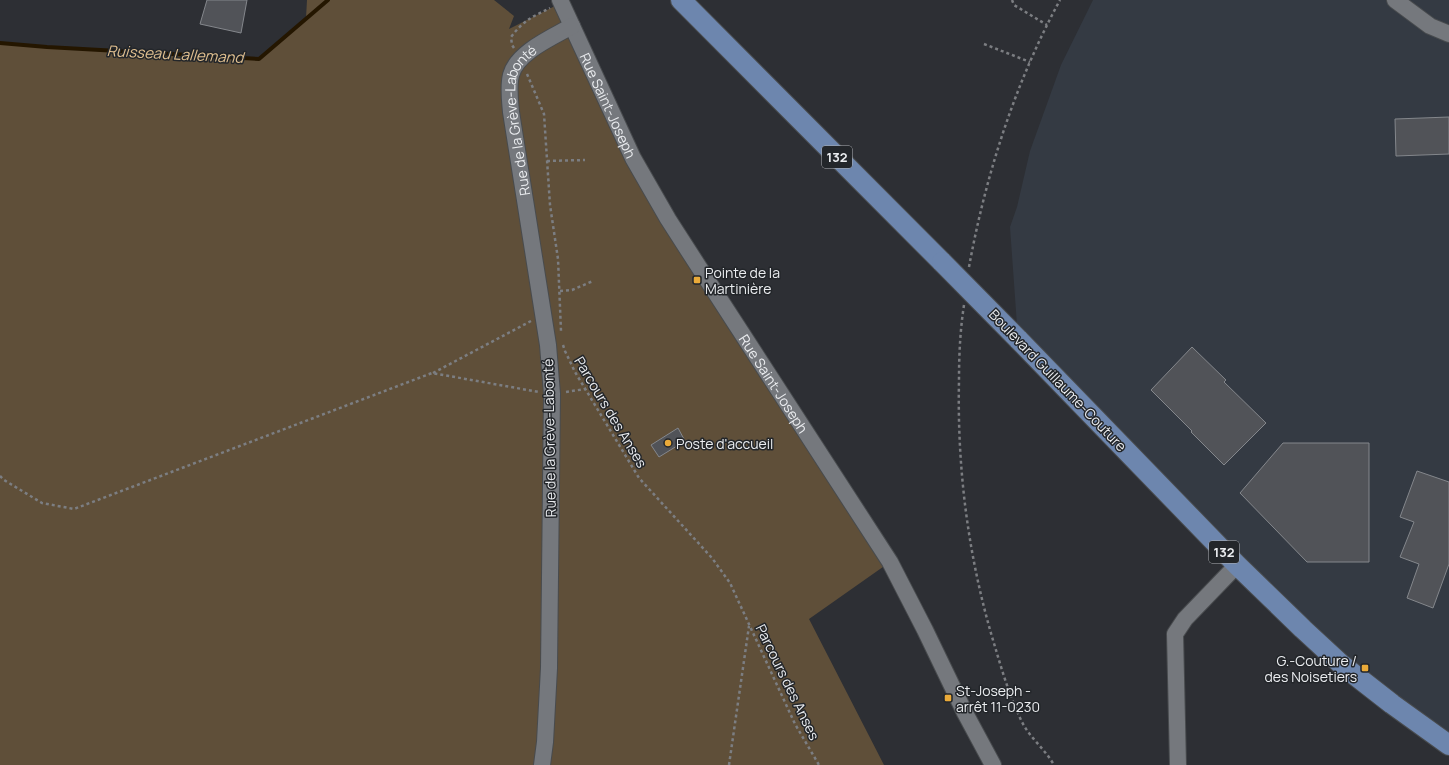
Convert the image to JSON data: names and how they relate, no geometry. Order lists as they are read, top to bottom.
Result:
{
  "streets": {
    "main road": ["132", "Boulevard Guillaume-Couture"],
    "street": ["Rue Saint-Joseph", "Rue de la Grève-Labonté"],
    "path": ["Parcours des Anses"]
  },
  "crossings": [
    ["Rue Saint-Joseph", "Rue de la Grève-Labonté"]
  ],
  "water": ["Ruisseau Lallemand"],
  "places": {
    "transit": ["Pointe de la Martinière", "G.-Couture / des Noisetiers", "St-Joseph - arrêt 11-0230"],
    "other": ["Poste d'accueil"]
  }
}
